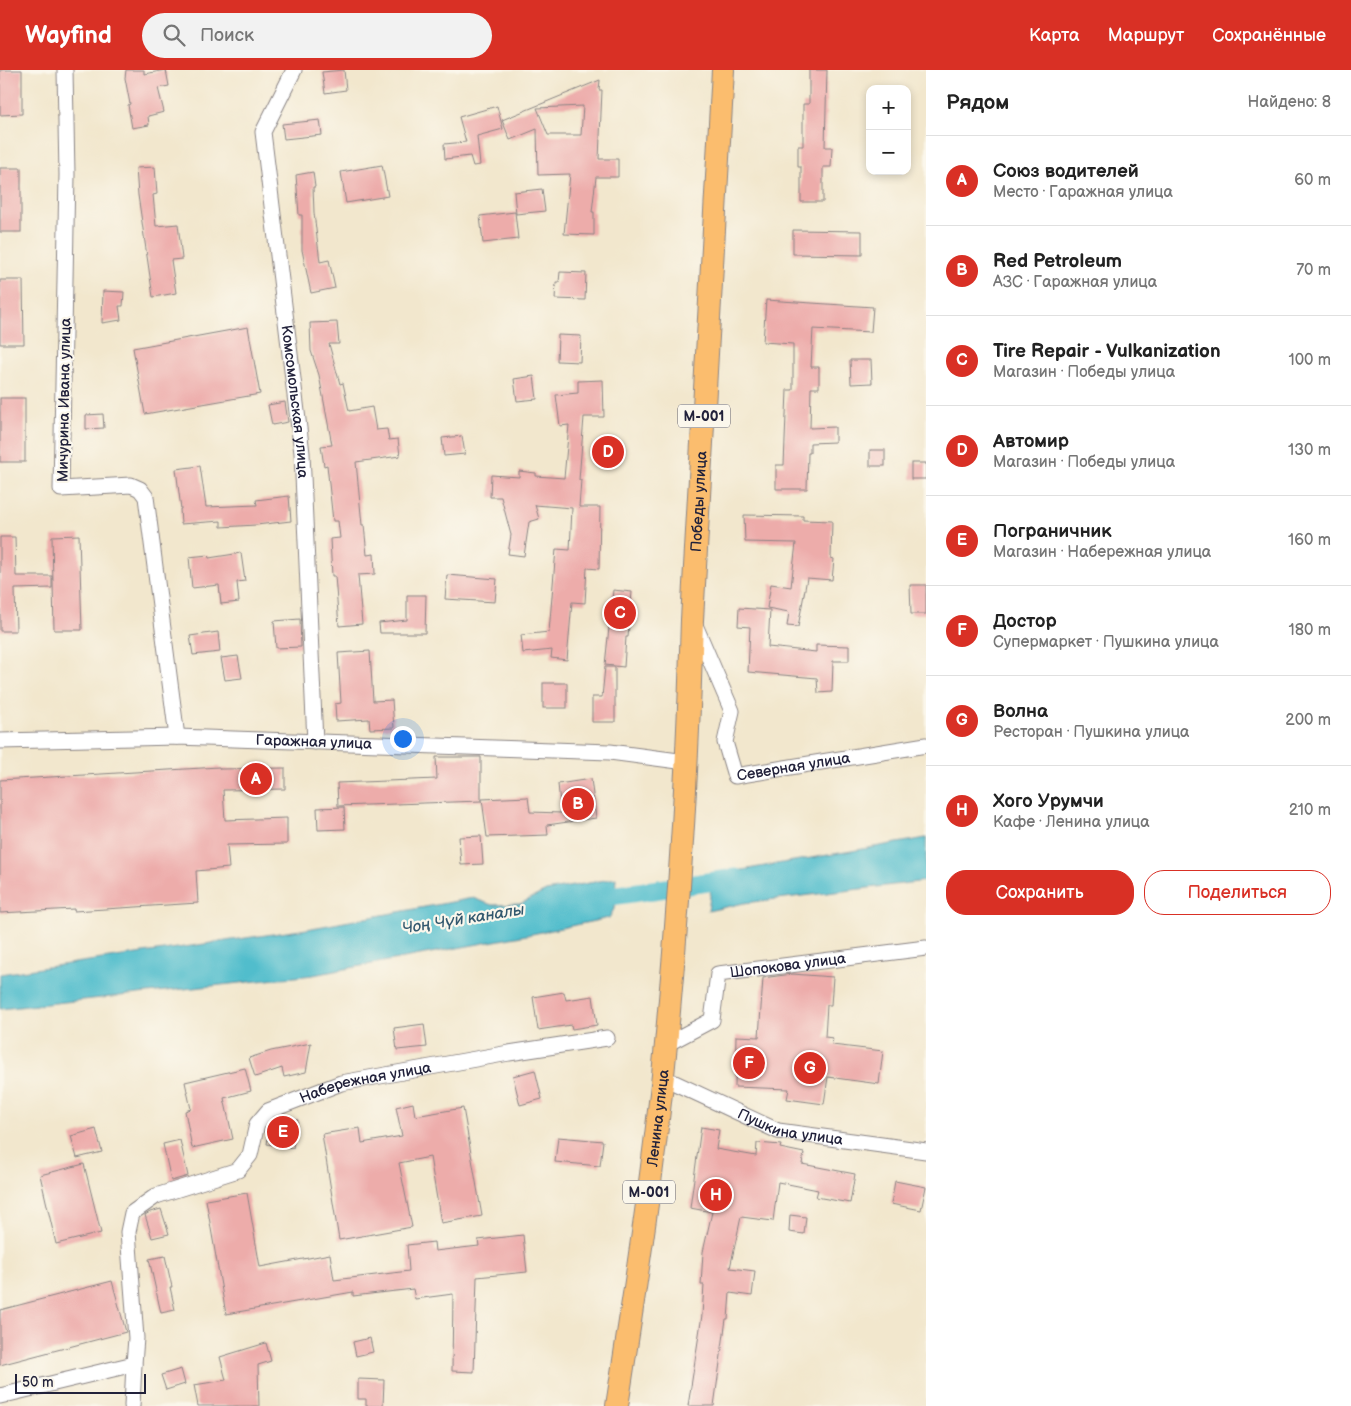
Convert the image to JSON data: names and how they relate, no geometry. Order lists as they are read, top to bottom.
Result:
{
  "streets": {
    "main road": ["М-001", "Победы улица", "Ленина улица"],
    "street": [
      "Мичурина Ивана улица",
      "Комсомольская улица",
      "Гаражная улица",
      "Северная улица",
      "Шопокова улица",
      "Набережная улица",
      "Пушкина улица"
    ]
  },
  "crossings": [
    ["Мичурина Ивана улица", "Гаражная улица"],
    ["Комсомольская улица", "Гаражная улица"],
    ["Победы улица", "Гаражная улица"],
    ["Победы улица", "Северная улица"],
    ["Победы улица", "Ленина улица"],
    ["Шопокова улица", "Ленина улица"],
    ["Ленина улица", "Пушкина улица"]
  ],
  "water": ["Чоң Чүй каналы"],
  "scale_bar": "50 m",
  "page": {
    "header": "Wayfind",
    "search": "Поиск",
    "nav": ["Карта", "Маршрут", "Сохранённые"],
    "heading": ["Рядом", "Найдено: 8"],
    "map_buttons": ["+", "−"],
    "list": [
      {
        "mark": "A",
        "name": "Союз водителей",
        "note": "Место · Гаражная улица",
        "value": "60 m"
      },
      {
        "mark": "B",
        "name": "Red Petroleum",
        "note": "АЗС · Гаражная улица",
        "value": "70 m"
      },
      {
        "mark": "C",
        "name": "Tire Repair - Vulkanization",
        "note": "Магазин · Победы улица",
        "value": "100 m"
      },
      {
        "mark": "D",
        "name": "Автомир",
        "note": "Магазин · Победы улица",
        "value": "130 m"
      },
      {
        "mark": "E",
        "name": "Пограничник",
        "note": "Магазин · Набережная улица",
        "value": "160 m"
      },
      {
        "mark": "F",
        "name": "Достор",
        "note": "Супермаркет · Пушкина улица",
        "value": "180 m"
      },
      {
        "mark": "G",
        "name": "Волна",
        "note": "Ресторан · Пушкина улица",
        "value": "200 m"
      },
      {
        "mark": "H",
        "name": "Хого Урумчи",
        "note": "Кафе · Ленина улица",
        "value": "210 m"
      }
    ],
    "pins": [
      "D",
      "C",
      "A",
      "B",
      "F",
      "G",
      "E",
      "H"
    ],
    "buttons": ["Сохранить", "Поделиться"],
    "scale": "50 m"
  }
}
